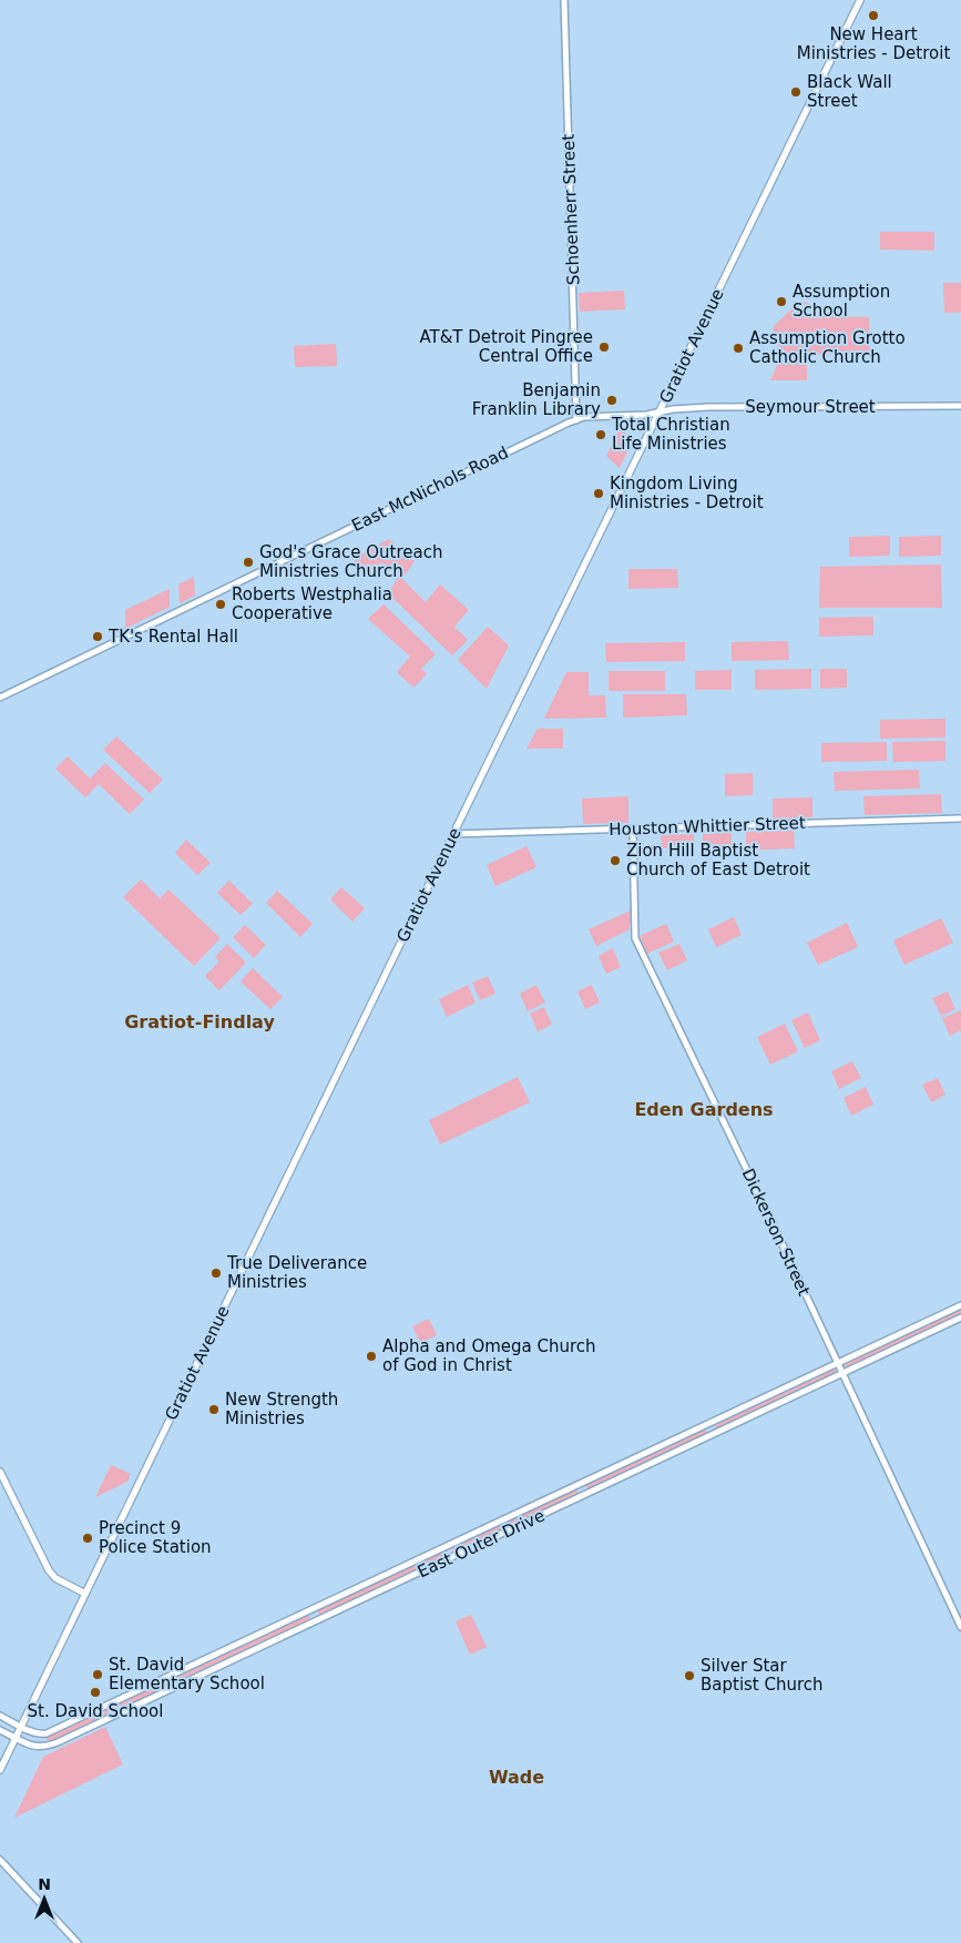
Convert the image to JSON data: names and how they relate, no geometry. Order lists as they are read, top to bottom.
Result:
{
  "streets": {
    "main road": ["Gratiot Avenue"],
    "street": [
      "Schoenherr Street",
      "Seymour Street",
      "East McNichols Road",
      "Houston Whittier Street",
      "Dickerson Street",
      "East Outer Drive"
    ]
  },
  "crossings": [
    ["Schoenherr Street", "East McNichols Road"],
    ["Gratiot Avenue", "Seymour Street"],
    ["Gratiot Avenue", "East McNichols Road"],
    ["Gratiot Avenue", "Houston Whittier Street"],
    ["Seymour Street", "East McNichols Road"],
    ["Houston Whittier Street", "Dickerson Street"],
    ["Dickerson Street", "East Outer Drive"]
  ],
  "districts": ["Gratiot-Findlay", "Eden Gardens", "Wade"],
  "places": [
    "New Heart Ministries - Detroit",
    "Black Wall Street",
    "Assumption School",
    "AT&T Detroit Pingree Central Office",
    "Assumption Grotto Catholic Church",
    "Benjamin Franklin Library",
    "Total Christian Life Ministries",
    "Kingdom Living Ministries - Detroit",
    "God's Grace Outreach Ministries Church",
    "Roberts Westphalia Cooperative",
    "TK's Rental Hall",
    "Zion Hill Baptist Church of East Detroit",
    "True Deliverance Ministries",
    "Alpha and Omega Church of God in Christ",
    "New Strength Ministries",
    "Precinct 9 Police Station",
    "St. David Elementary School",
    "Silver Star Baptist Church",
    "St. David School"
  ],
  "north": "top"
}
